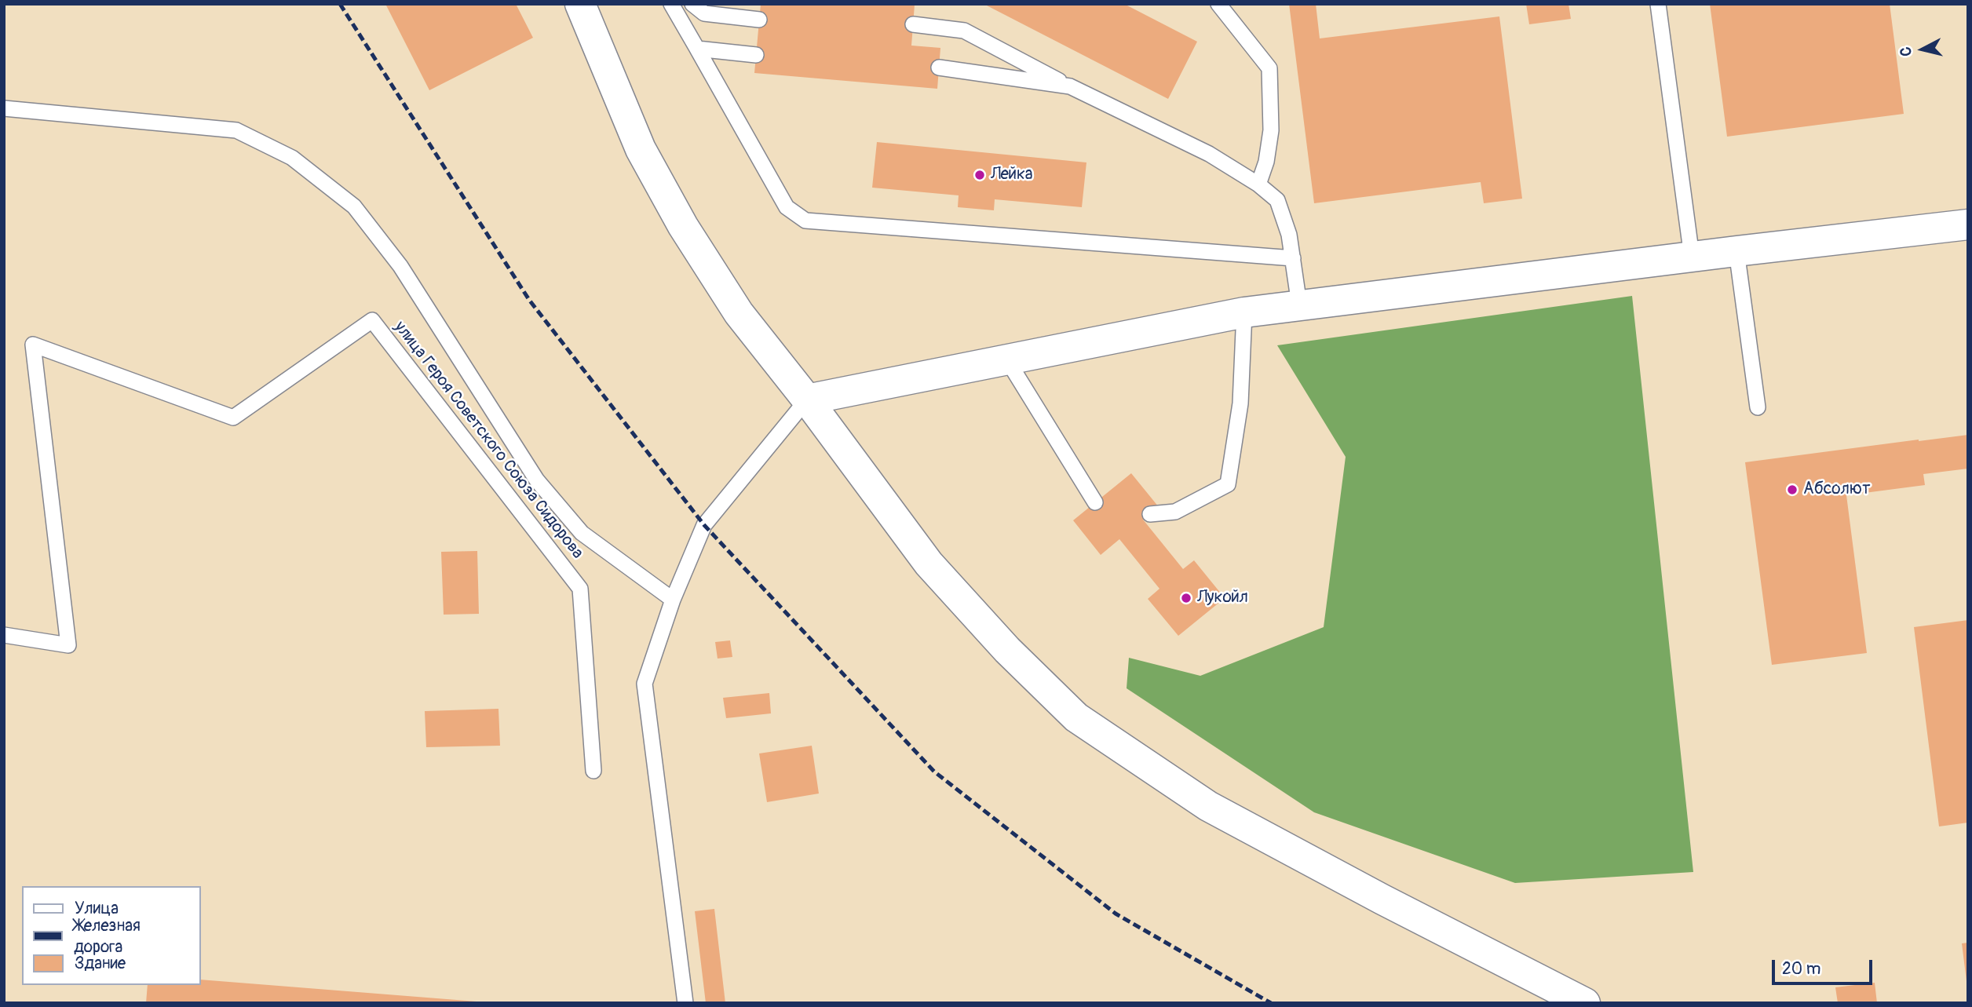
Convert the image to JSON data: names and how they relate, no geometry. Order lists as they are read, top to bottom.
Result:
{
  "streets": {
    "lane": ["улица Героя Советского Союза Сидорова"]
  },
  "places": ["Лейка", "Абсолют", "Лукойл"],
  "legend": ["Улица", "Железная дорога", "Здание"],
  "scale_bar": "20 m",
  "north": "left"
}
